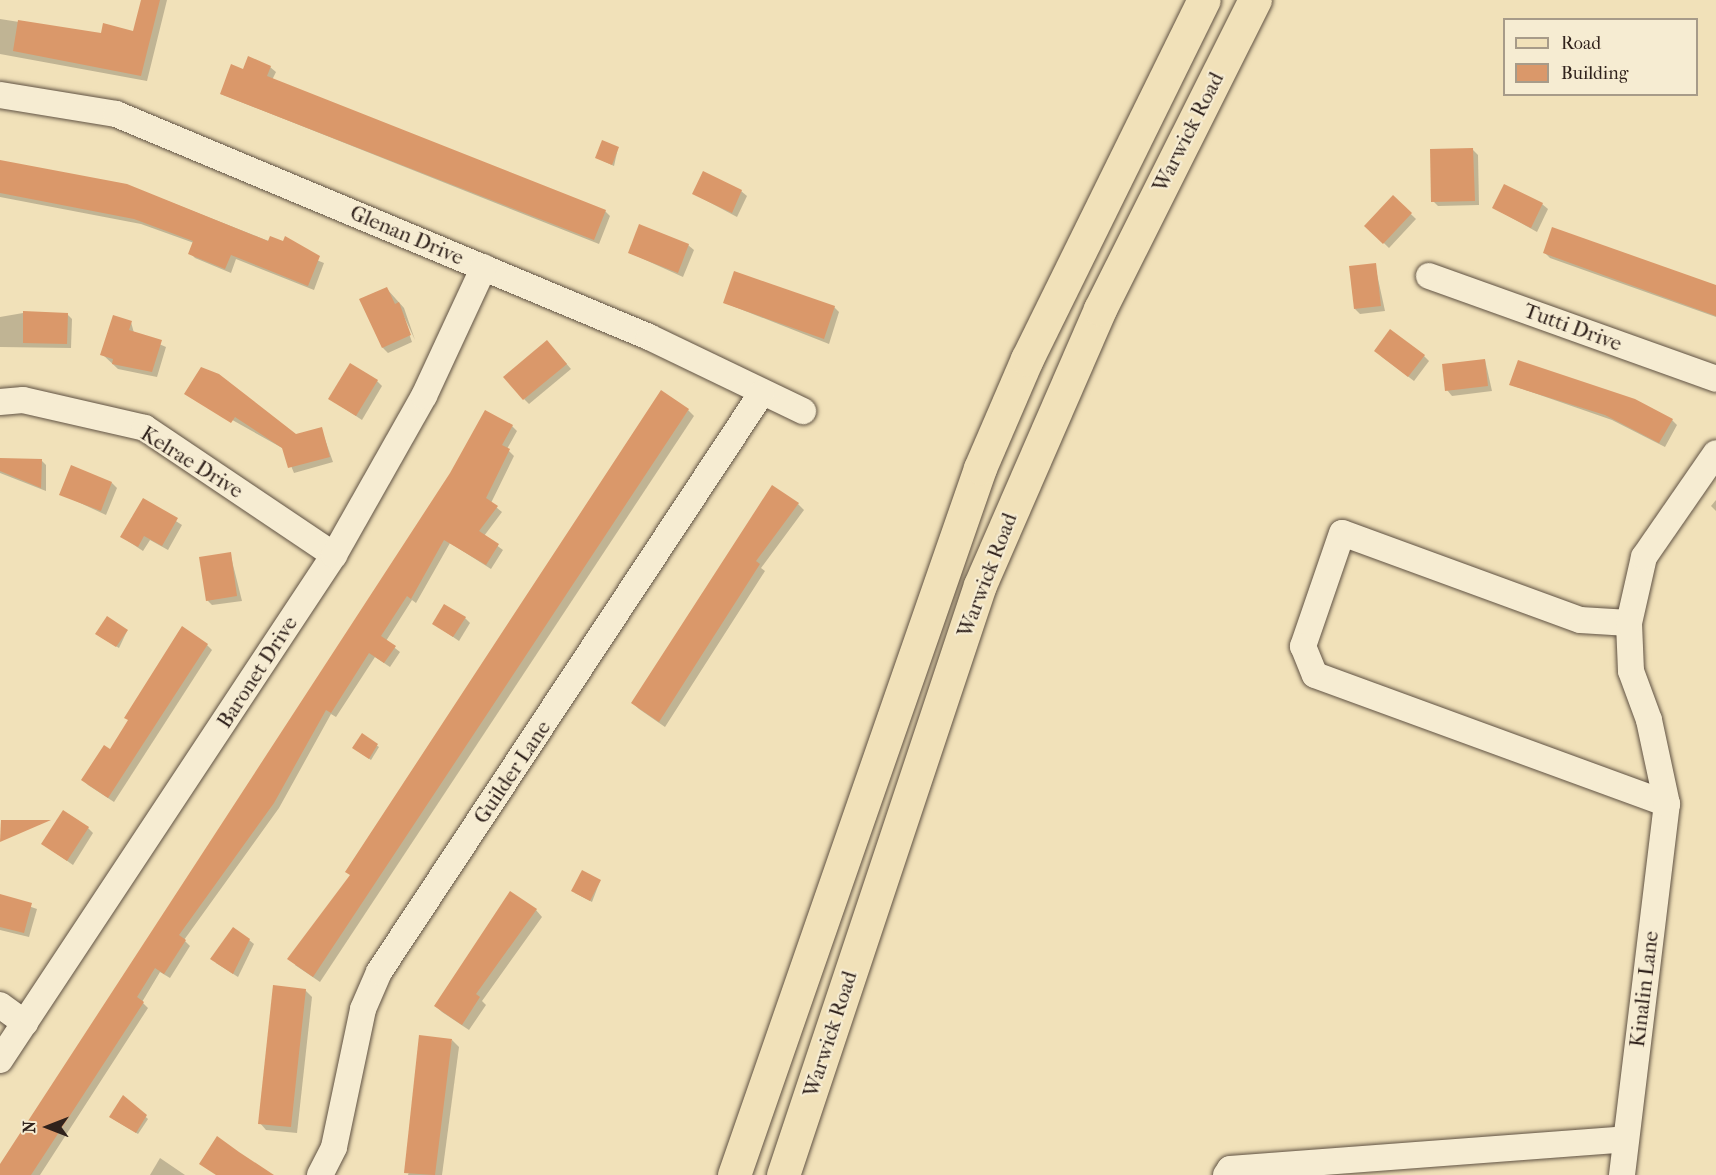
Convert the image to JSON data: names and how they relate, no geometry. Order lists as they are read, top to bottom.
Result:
{
  "streets": {
    "main road": ["Warwick Road"],
    "street": [
      "Glenan Drive",
      "Tutti Drive",
      "Kelrae Drive",
      "Baronet Drive",
      "Guilder Lane",
      "Kinalin Lane"
    ]
  },
  "crossings": [
    ["Glenan Drive", "Baronet Drive"],
    ["Glenan Drive", "Guilder Lane"],
    ["Kelrae Drive", "Baronet Drive"]
  ],
  "legend": ["Road", "Building"],
  "north": "left"
}
